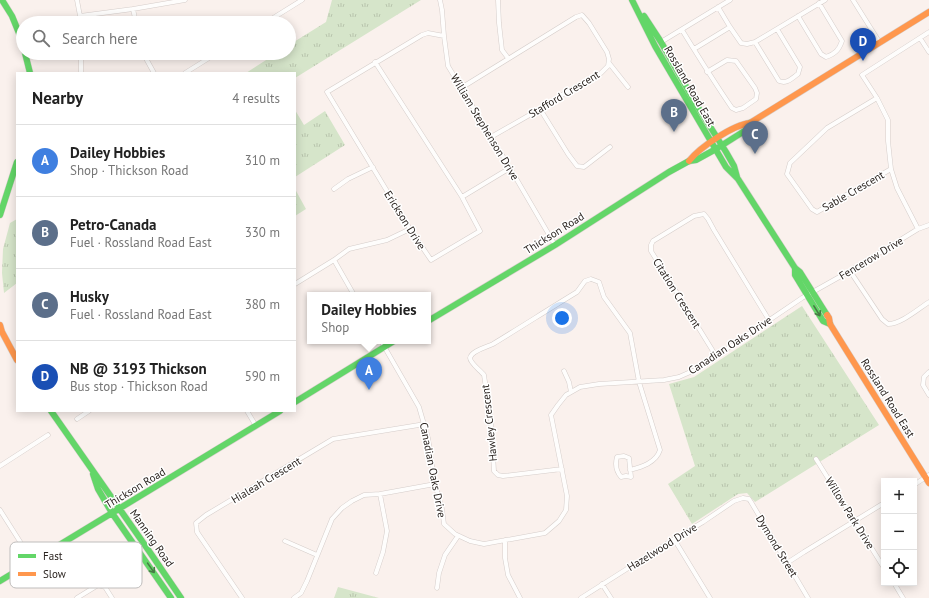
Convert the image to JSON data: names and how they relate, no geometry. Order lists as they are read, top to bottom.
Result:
{
  "streets": {
    "main road": ["Rossland Road East", "Thickson Road", "Manning Road"],
    "street": [
      "Stafford Crescent",
      "William Stephenson Drive",
      "Sable Crescent",
      "Erickson Drive",
      "Fencerow Drive",
      "Citation Crescent",
      "Canadian Oaks Drive",
      "Hawley Crescent",
      "Hialeah Crescent",
      "Willow Park Drive",
      "Dymond Street",
      "Hazelwood Drive"
    ]
  },
  "crossings": [
    ["Rossland Road East", "Thickson Road"],
    ["Rossland Road East", "Fencerow Drive"],
    ["Rossland Road East", "Canadian Oaks Drive"],
    ["Stafford Crescent", "William Stephenson Drive"],
    ["William Stephenson Drive", "Erickson Drive"],
    ["William Stephenson Drive", "Thickson Road"],
    ["Thickson Road", "Manning Road"],
    ["Fencerow Drive", "Canadian Oaks Drive"],
    ["Citation Crescent", "Canadian Oaks Drive"],
    ["Canadian Oaks Drive", "Hawley Crescent"],
    ["Canadian Oaks Drive", "Hialeah Crescent"],
    ["Dymond Street", "Hazelwood Drive"]
  ],
  "legend": ["Fast", "Slow"],
  "page": {
    "search": "Search here",
    "pins": [
      "D",
      "B",
      "C",
      "A"
    ],
    "heading": ["Nearby", "4 results"],
    "list": [
      {
        "mark": "A",
        "name": "Dailey Hobbies",
        "note": "Shop · Thickson Road",
        "value": "310 m"
      },
      {
        "mark": "B",
        "name": "Petro-Canada",
        "note": "Fuel · Rossland Road East",
        "value": "330 m"
      },
      {
        "mark": "C",
        "name": "Husky",
        "note": "Fuel · Rossland Road East",
        "value": "380 m"
      },
      {
        "mark": "D",
        "name": "NB @ 3193 Thickson",
        "note": "Bus stop · Thickson Road",
        "value": "590 m"
      }
    ],
    "popup": ["Dailey Hobbies", "Shop"],
    "map_buttons": ["+", "−"]
  }
}
